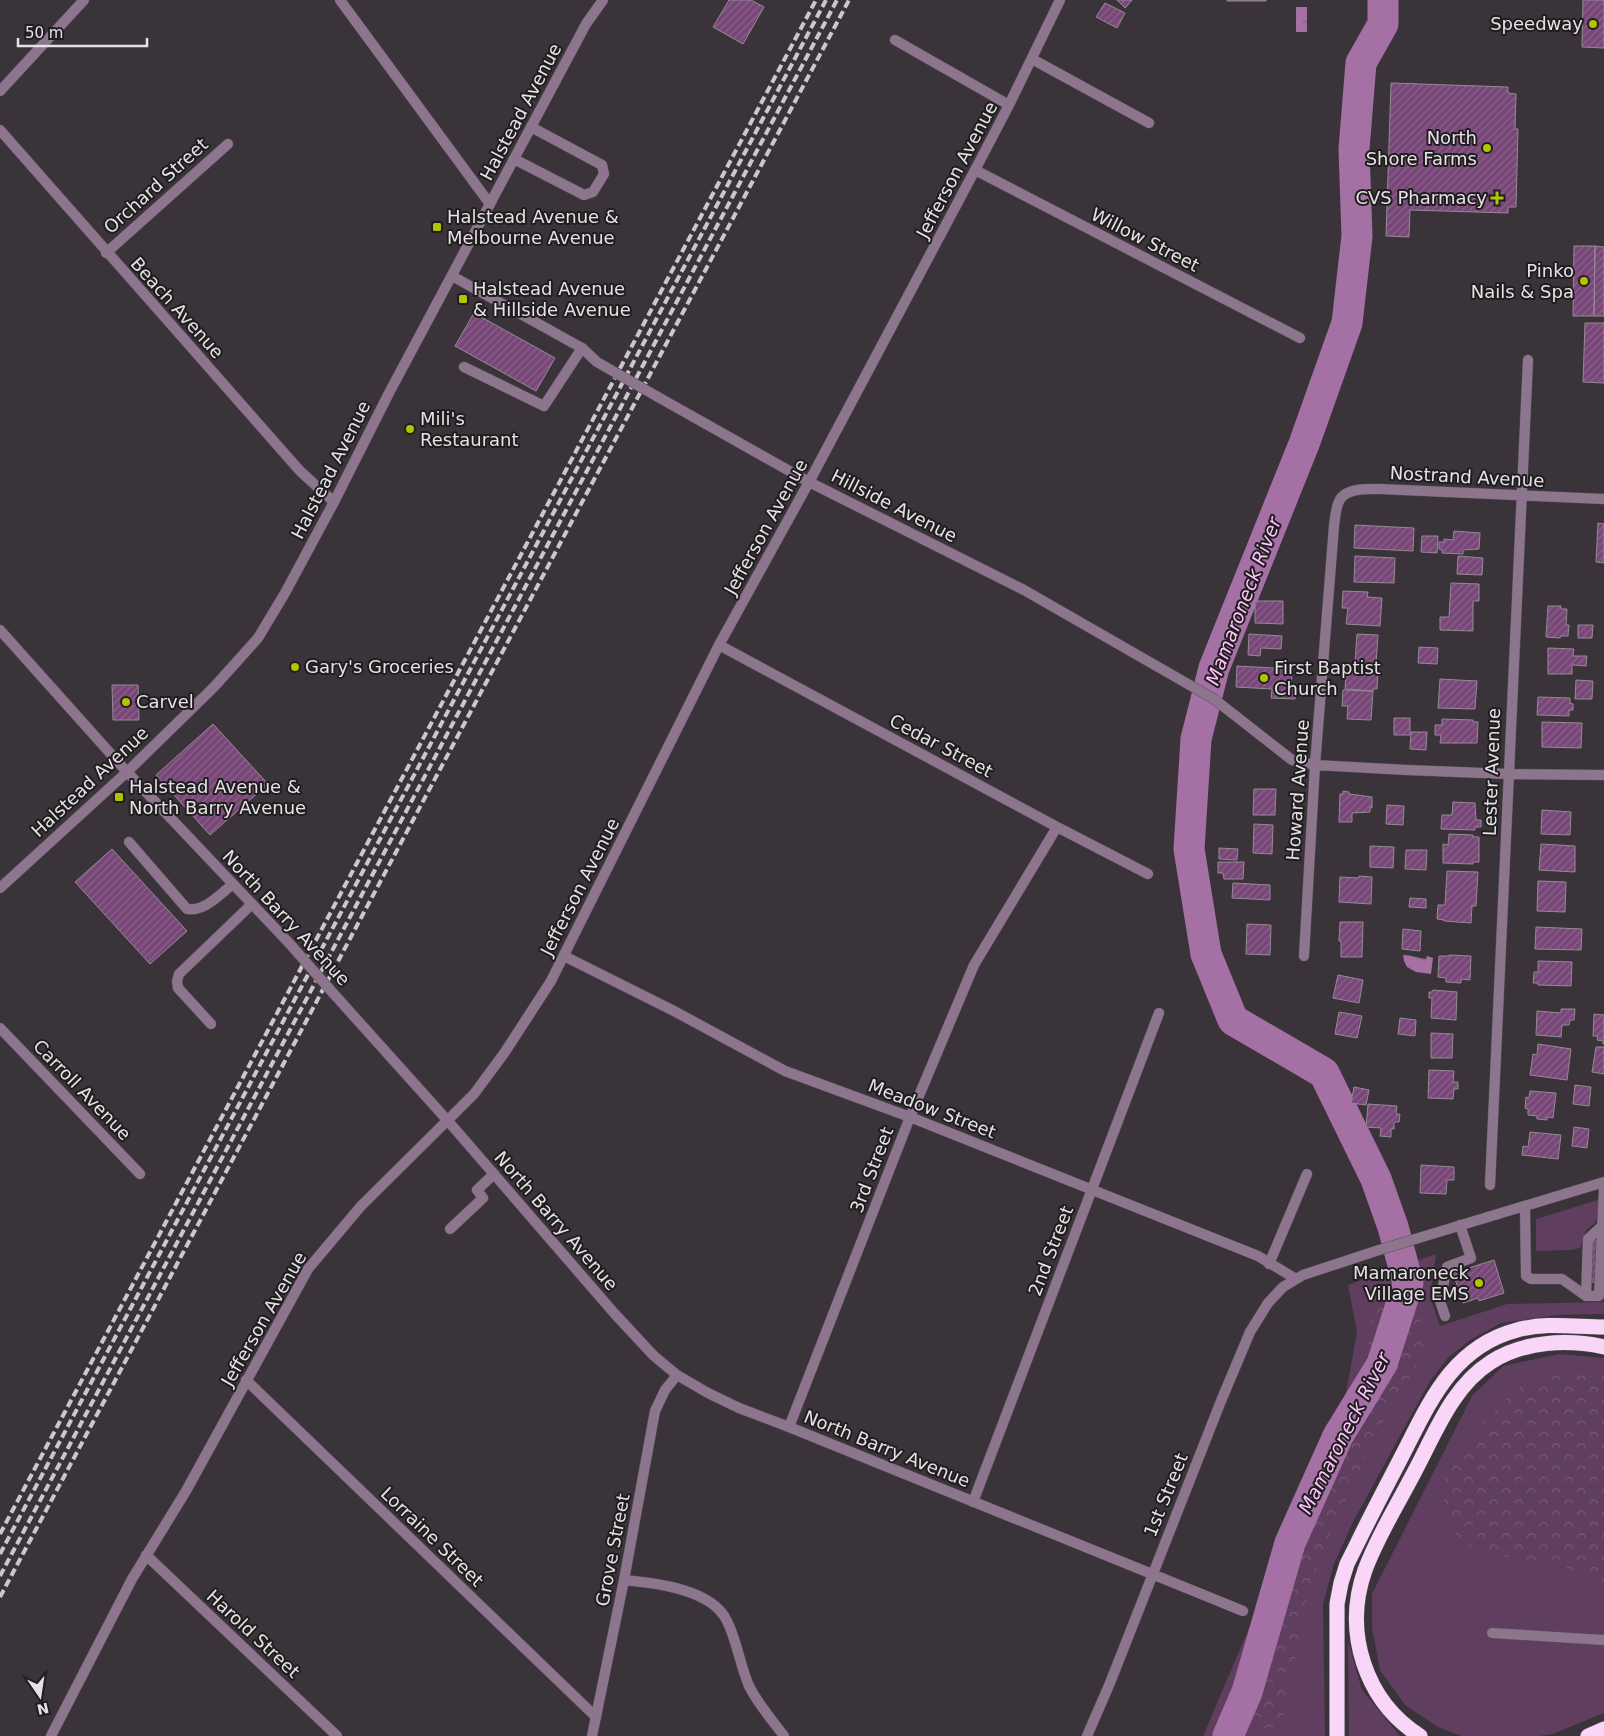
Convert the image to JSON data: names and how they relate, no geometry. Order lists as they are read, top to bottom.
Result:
{
  "streets": {
    "street": [
      "Halstead Avenue",
      "Jefferson Avenue",
      "Orchard Street",
      "Willow Street",
      "Beach Avenue",
      "Nostrand Avenue",
      "Hillside Avenue",
      "Cedar Street",
      "Lester Avenue",
      "Howard Avenue",
      "North Barry Avenue",
      "Carroll Avenue",
      "Meadow Street",
      "3rd Street",
      "2nd Street",
      "1st Street",
      "Lorraine Street",
      "Grove Street",
      "Harold Street"
    ]
  },
  "crossings": [
    ["Halstead Avenue", "Beach Avenue"],
    ["Halstead Avenue", "Hillside Avenue"],
    ["Halstead Avenue", "North Barry Avenue"],
    ["Jefferson Avenue", "Willow Street"],
    ["Jefferson Avenue", "Hillside Avenue"],
    ["Jefferson Avenue", "Cedar Street"],
    ["Jefferson Avenue", "North Barry Avenue"],
    ["Jefferson Avenue", "Meadow Street"],
    ["Jefferson Avenue", "Lorraine Street"],
    ["Jefferson Avenue", "Harold Street"],
    ["Orchard Street", "Beach Avenue"],
    ["Nostrand Avenue", "Lester Avenue"],
    ["Nostrand Avenue", "Howard Avenue"],
    ["Hillside Avenue", "Lester Avenue"],
    ["Hillside Avenue", "Howard Avenue"],
    ["Cedar Street", "3rd Street"],
    ["North Barry Avenue", "3rd Street"],
    ["North Barry Avenue", "2nd Street"],
    ["North Barry Avenue", "1st Street"],
    ["North Barry Avenue", "Grove Street"],
    ["Meadow Street", "3rd Street"],
    ["Meadow Street", "2nd Street"],
    ["Meadow Street", "1st Street"],
    ["Lorraine Street", "Grove Street"]
  ],
  "water": ["Mamaroneck River"],
  "places": {
    "other": [
      "Speedway",
      "North Shore Farms",
      "Pinko Nails & Spa",
      "Mili's Restaurant",
      "Gary's Groceries",
      "First Baptist Church",
      "Carvel",
      "Mamaroneck Village EMS"
    ],
    "health": ["CVS Pharmacy"],
    "transit": ["Halstead Avenue & Melbourne Avenue", "Halstead Avenue & Hillside Avenue", "Halstead Avenue & North Barry Avenue"]
  },
  "scale_bar": "50 m",
  "north": "bottom"
}
